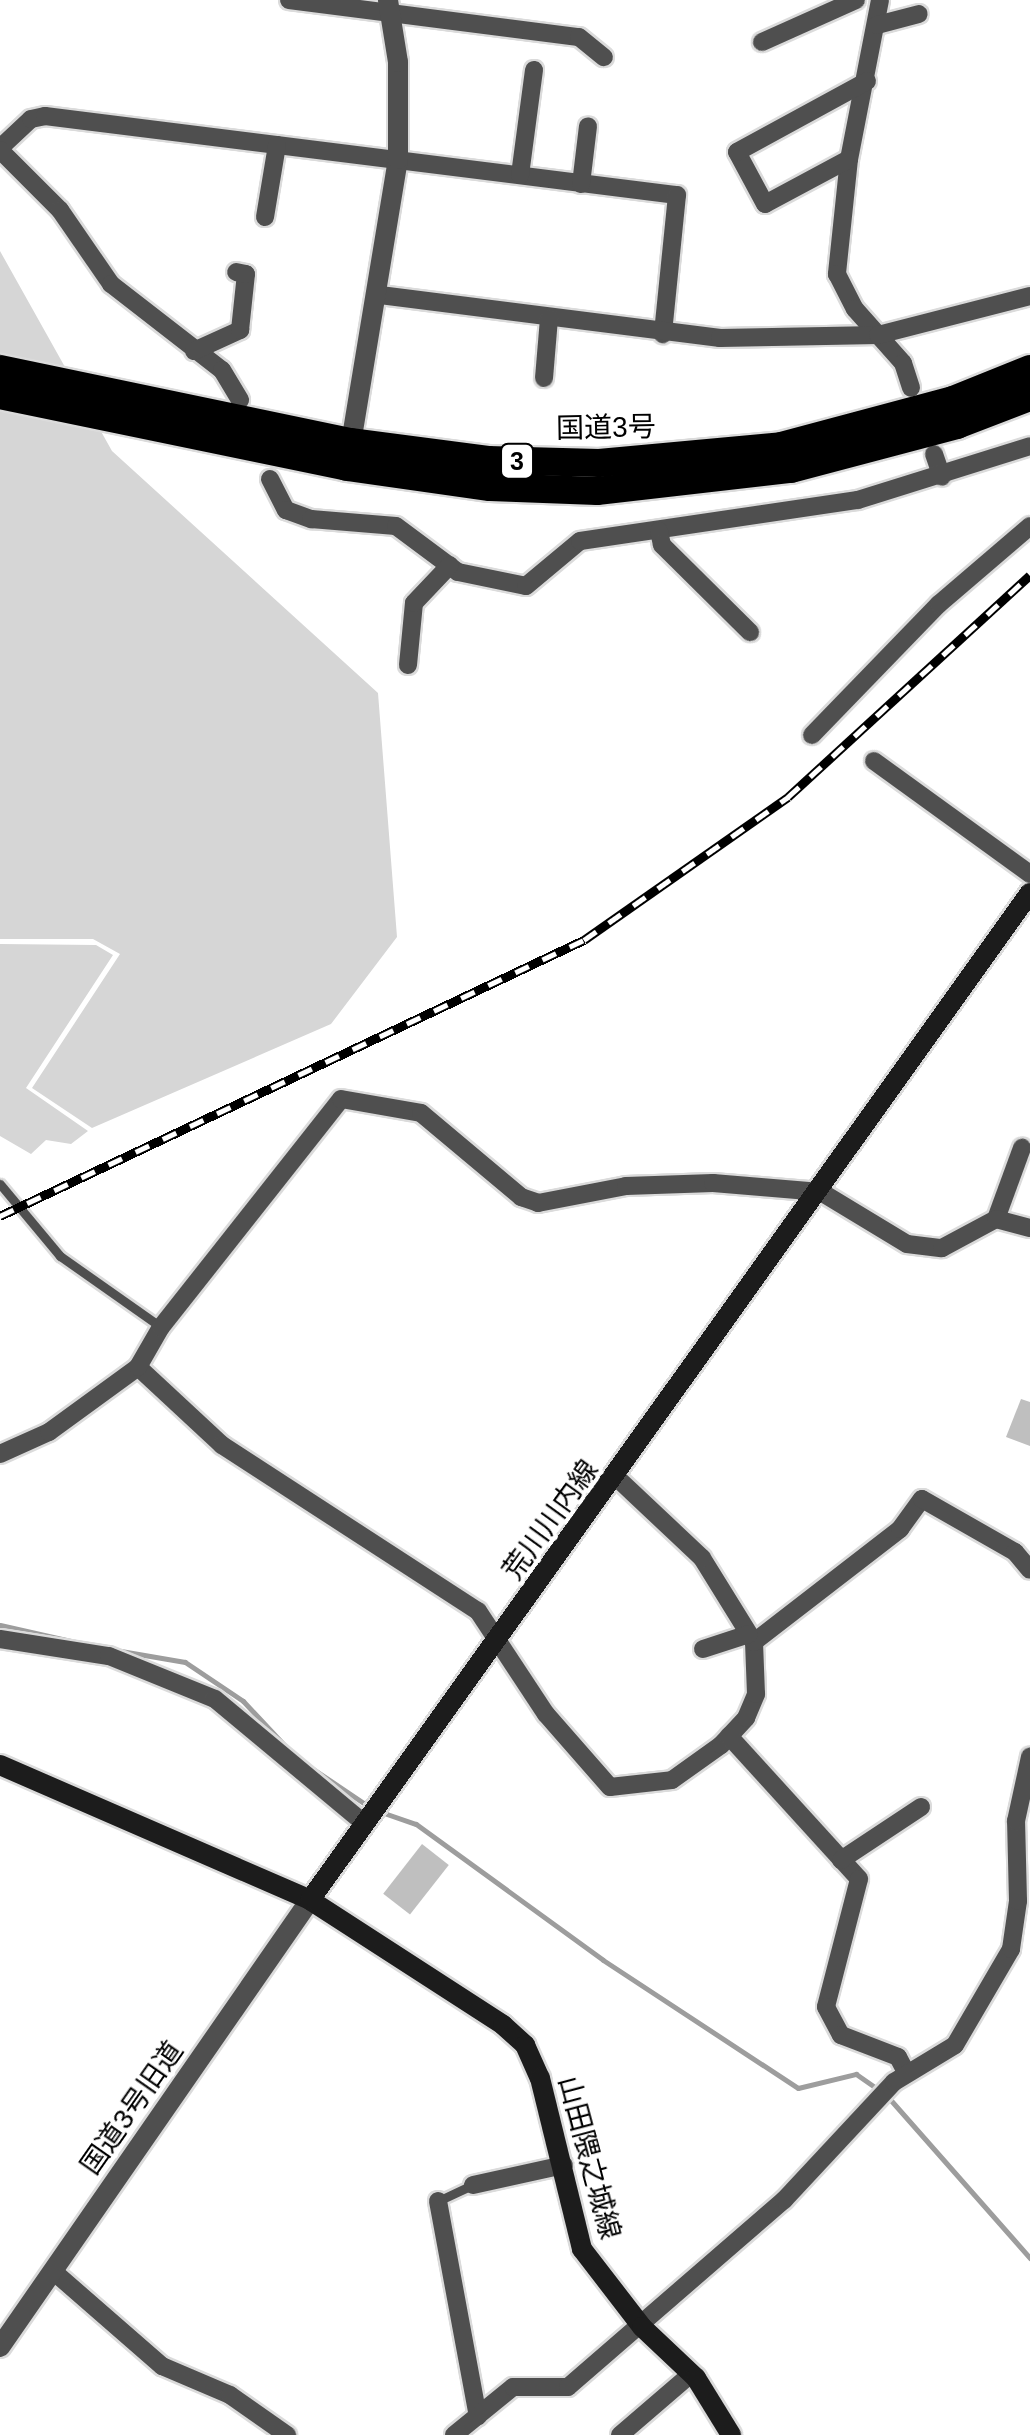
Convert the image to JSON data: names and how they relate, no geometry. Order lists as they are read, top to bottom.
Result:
{
  "streets": {
    "highway": ["国道3号", "3"],
    "main road": ["荒川川内線", "山田隈之城線"],
    "street": ["国道3号旧道"]
  },
  "crossings": [
    ["荒川川内線", "国道3号旧道"],
    ["荒川川内線", "山田隈之城線"],
    ["国道3号旧道", "山田隈之城線"]
  ]
}
